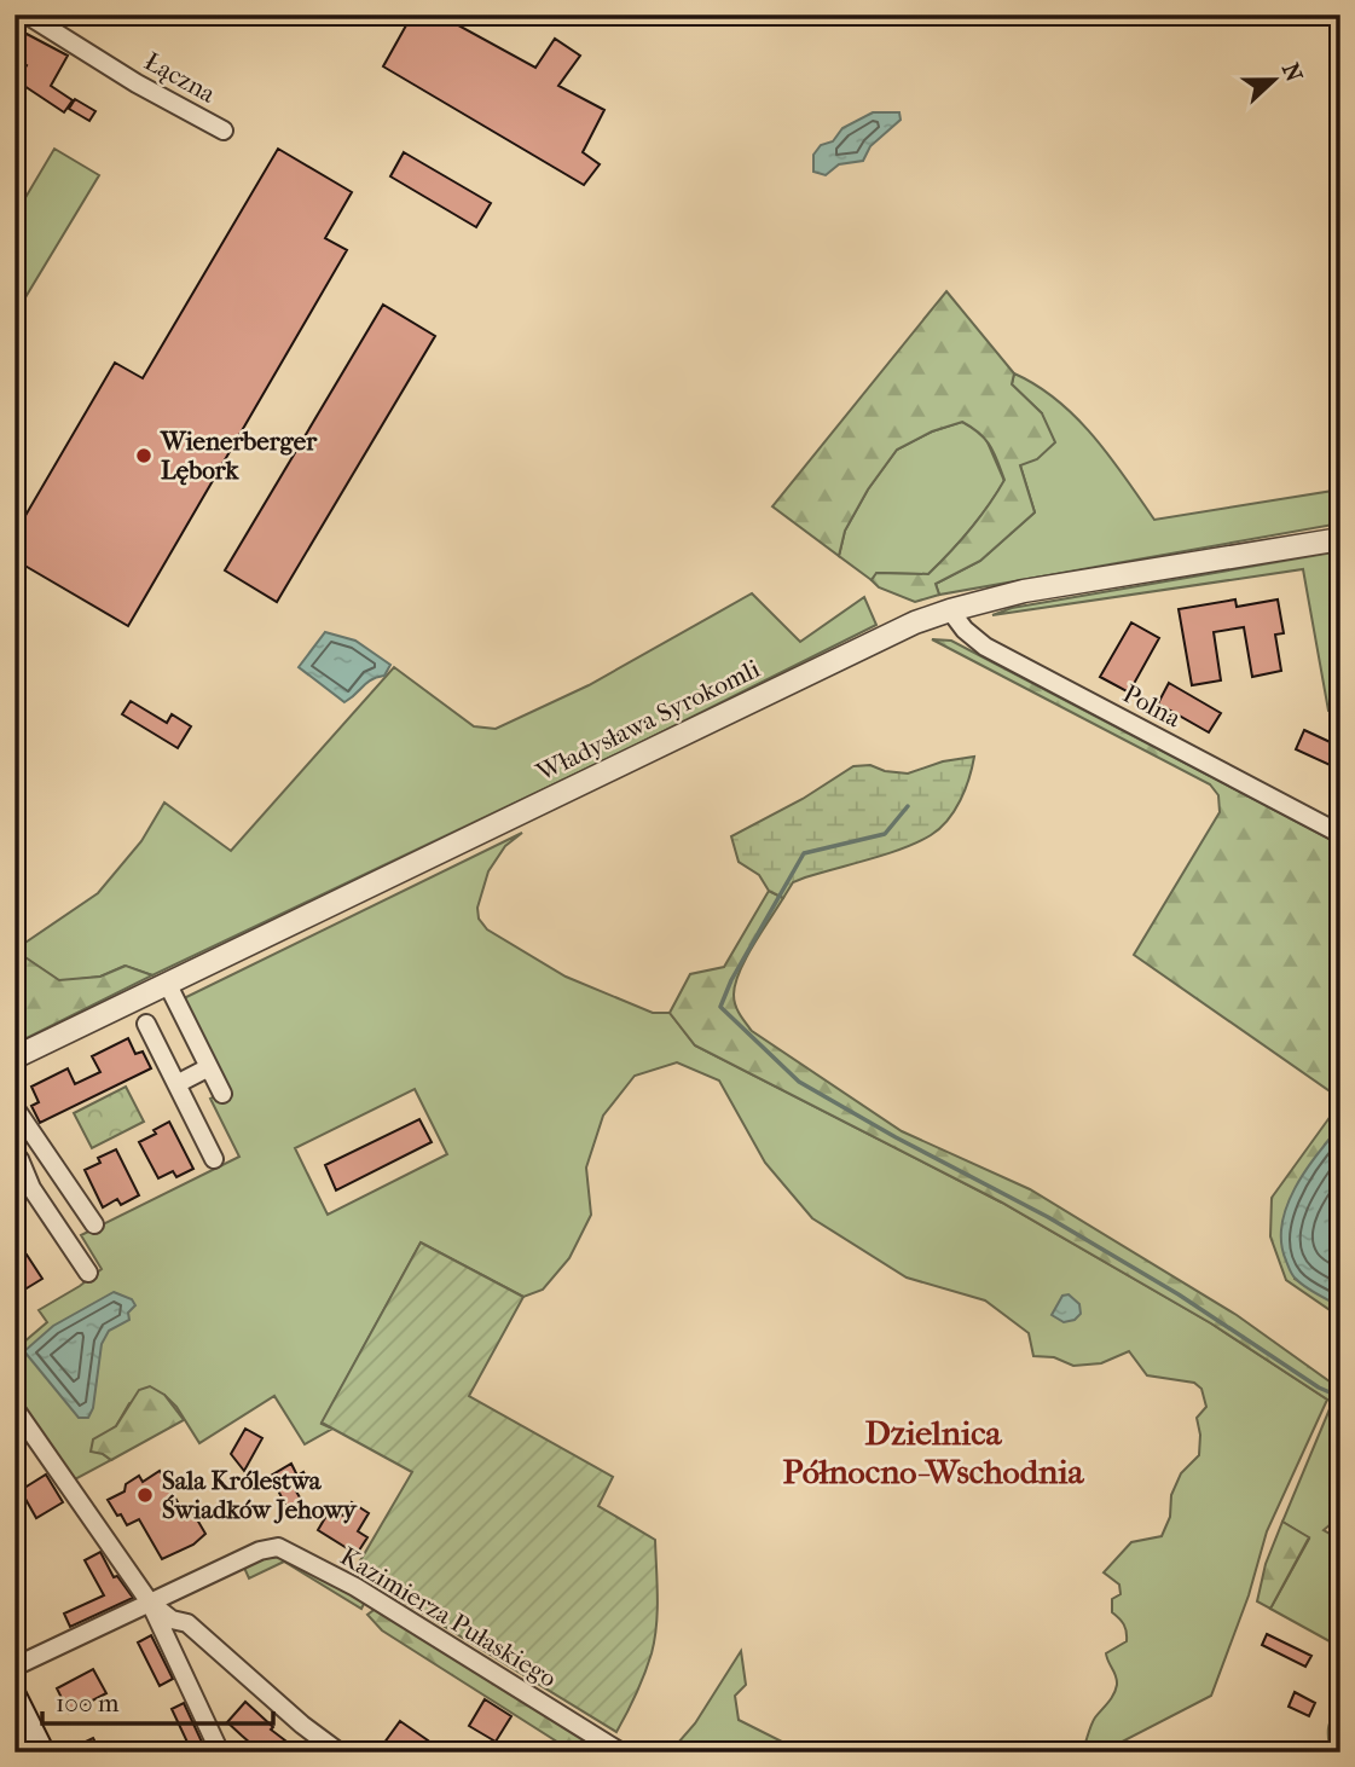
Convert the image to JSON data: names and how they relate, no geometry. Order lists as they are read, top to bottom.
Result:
{
  "streets": {
    "street": [
      "Łączna",
      "Polna",
      "Władysława Syrokomli",
      "Kazimierza Pułaskiego"
    ]
  },
  "crossings": [
    ["Polna", "Władysława Syrokomli"]
  ],
  "districts": ["Dzielnica Północno-Wschodnia"],
  "places": ["Wienerberger Lębork", "Sala Królestwa Świadków Jehowy"],
  "scale_bar": "100 m",
  "north": "right"
}
